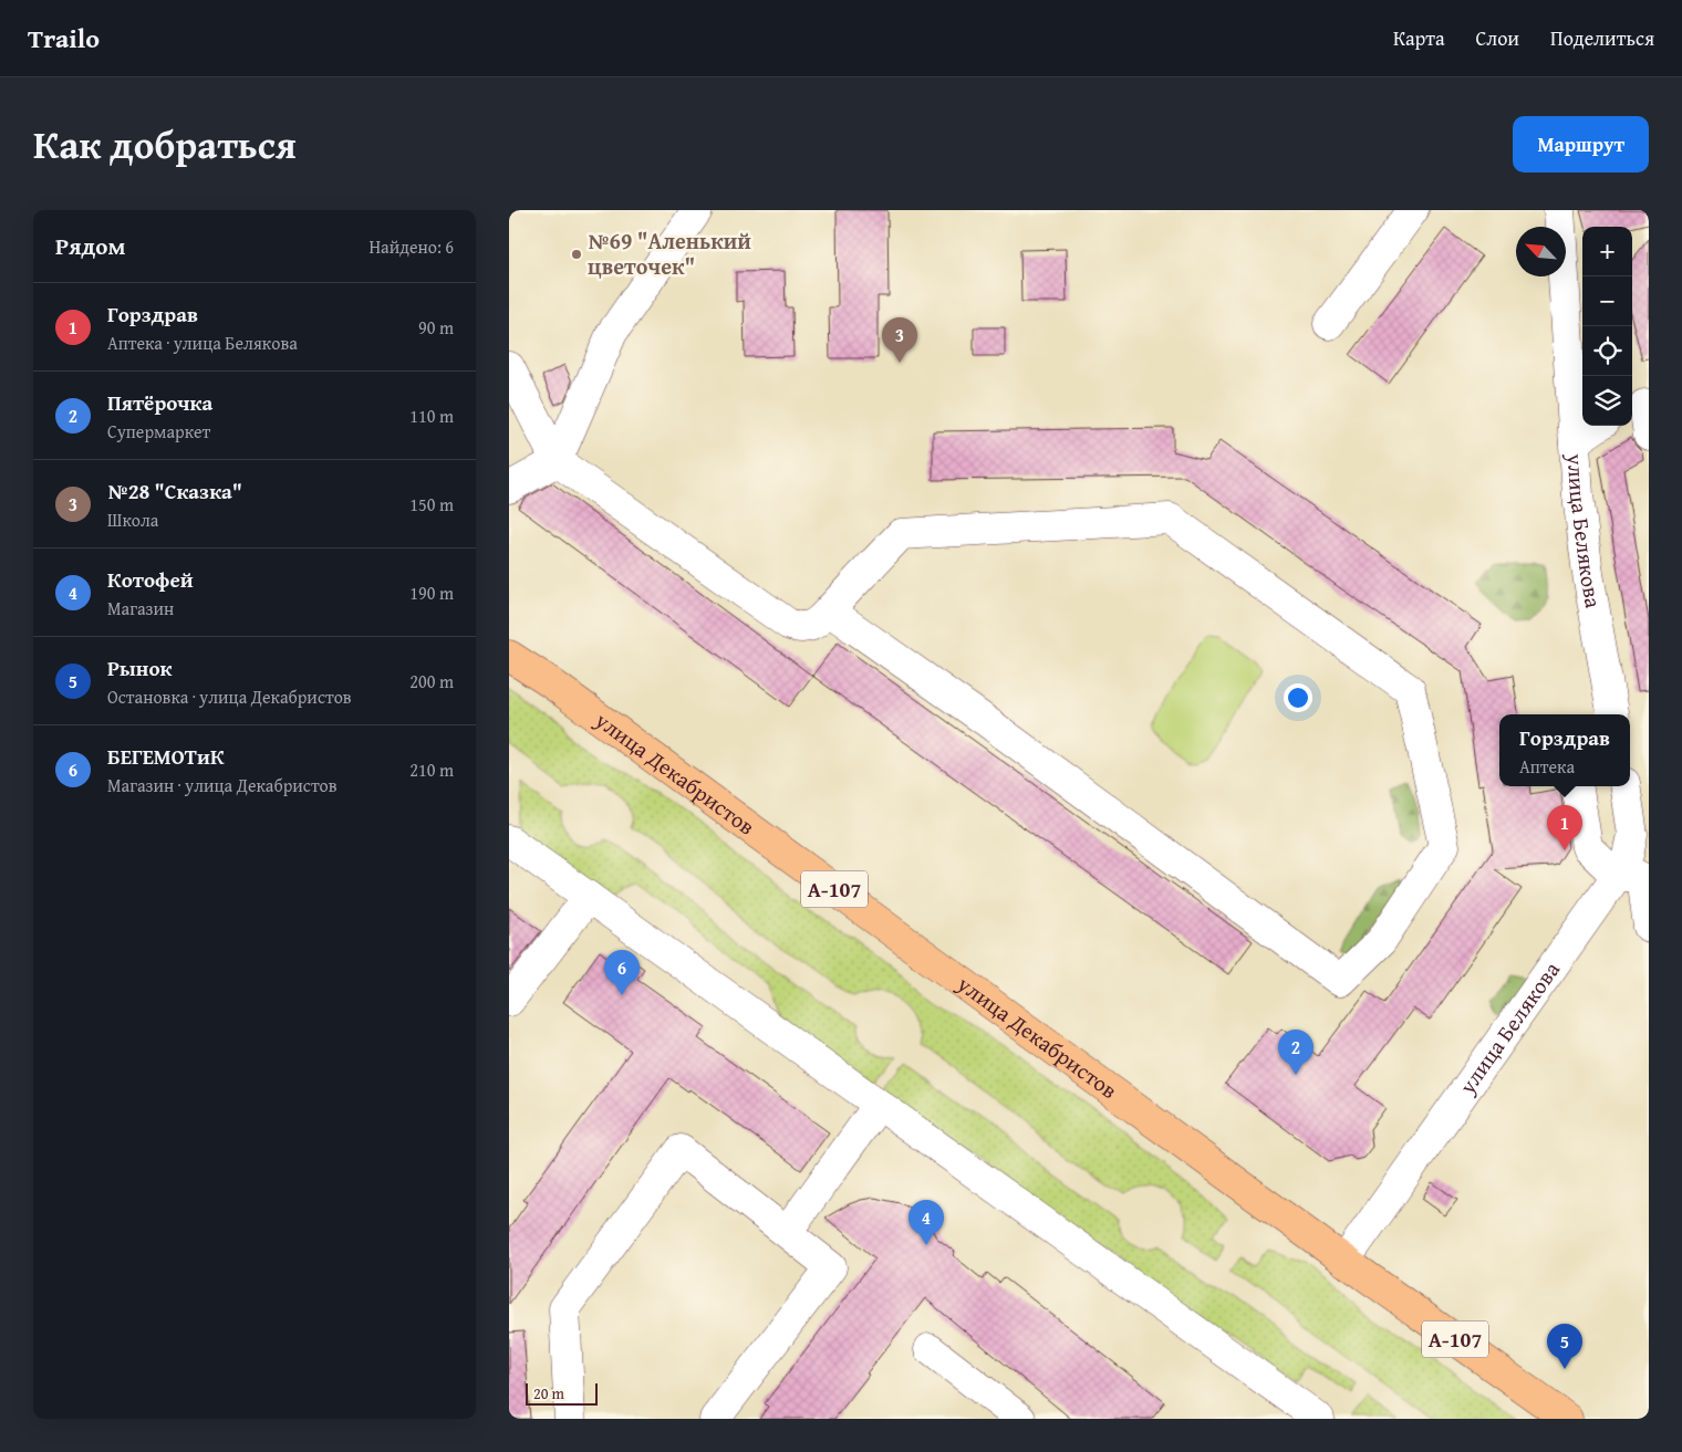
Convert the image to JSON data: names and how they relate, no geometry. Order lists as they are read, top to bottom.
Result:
{
  "streets": {
    "main road": ["улица Декабристов", "А-107"],
    "street": ["улица Белякова"]
  },
  "crossings": [
    ["улица Белякова", "улица Декабристов"]
  ],
  "places": ["№69 \"Аленький цветочек\""],
  "scale_bar": "20 m",
  "north": "top left",
  "page": {
    "header": "Trailo",
    "nav": ["Карта", "Слои", "Поделиться"],
    "title": "Как добраться",
    "buttons": "Маршрут",
    "heading": ["Рядом", "Найдено: 6"],
    "map_buttons": ["+", "−"],
    "list": [
      {
        "mark": "1",
        "name": "Горздрав",
        "note": "Аптека · улица Белякова",
        "value": "90 m"
      },
      {
        "mark": "2",
        "name": "Пятёрочка",
        "note": "Супермаркет",
        "value": "110 m"
      },
      {
        "mark": "3",
        "name": "№28 \"Сказка\"",
        "note": "Школа",
        "value": "150 m"
      },
      {
        "mark": "4",
        "name": "Котофей",
        "note": "Магазин",
        "value": "190 m"
      },
      {
        "mark": "5",
        "name": "Рынок",
        "note": "Остановка · улица Декабристов",
        "value": "200 m"
      },
      {
        "mark": "6",
        "name": "БЕГЕМОТиК",
        "note": "Магазин · улица Декабристов",
        "value": "210 m"
      }
    ],
    "pins": [
      "3",
      "1",
      "6",
      "2",
      "4",
      "5"
    ],
    "popup": ["Горздрав", "Аптека"],
    "scale": "20 m"
  }
}
